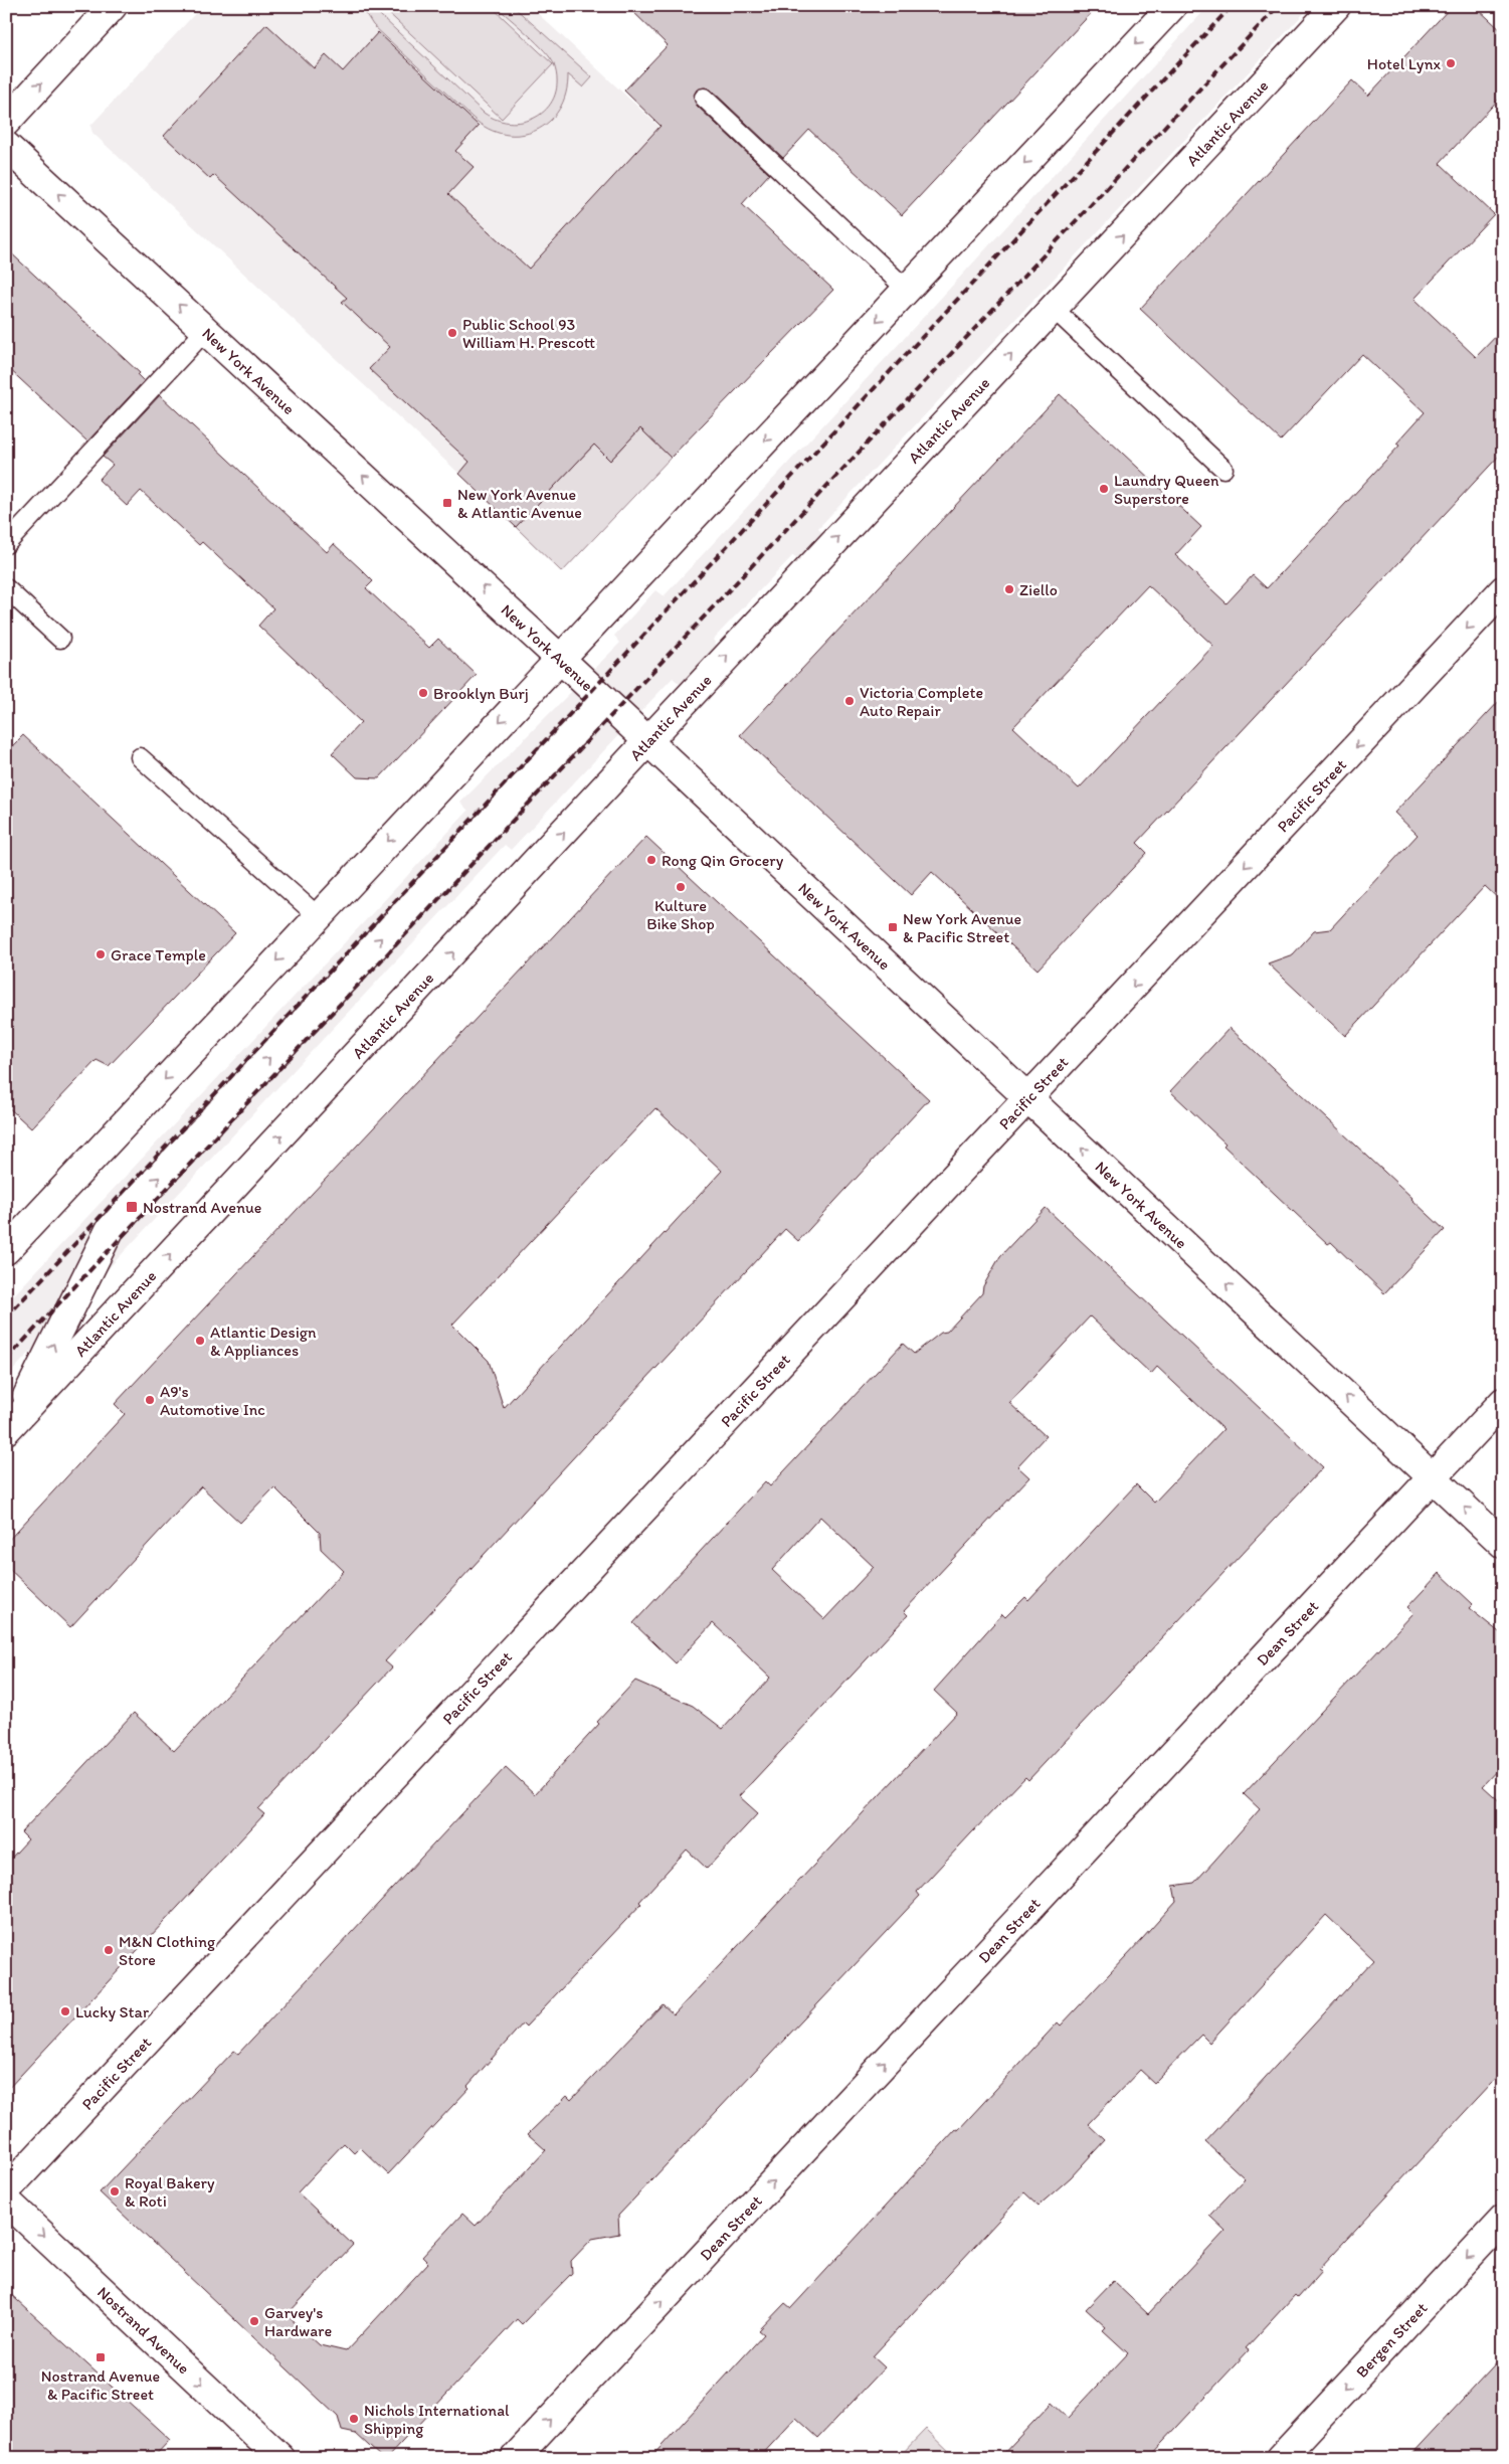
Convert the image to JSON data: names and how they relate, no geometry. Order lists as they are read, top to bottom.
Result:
{
  "streets": {
    "street": [
      "Atlantic Avenue",
      "New York Avenue",
      "Pacific Street",
      "Dean Street",
      "Nostrand Avenue",
      "Bergen Street"
    ]
  },
  "crossings": [
    ["Atlantic Avenue", "New York Avenue"],
    ["New York Avenue", "Pacific Street"],
    ["New York Avenue", "Dean Street"]
  ],
  "one_way": [
    "New York Avenue",
    "Dean Street",
    "Nostrand Avenue",
    "Bergen Street"
  ],
  "places": {
    "other": [
      "Hotel Lynx",
      "Public School 93 William H. Prescott",
      "Laundry Queen Superstore",
      "Ziello",
      "Brooklyn Burj",
      "Victoria Complete Auto Repair",
      "Rong Qin Grocery",
      "Kulture Bike Shop",
      "Grace Temple",
      "Atlantic Design & Appliances",
      "A9's Automotive Inc",
      "M&N Clothing Store",
      "Lucky Star",
      "Royal Bakery & Roti",
      "Garvey's Hardware",
      "Nichols International Shipping"
    ],
    "transit": [
      "New York Avenue & Atlantic Avenue",
      "New York Avenue & Pacific Street",
      "Nostrand Avenue",
      "Nostrand Avenue & Pacific Street"
    ]
  }
}
